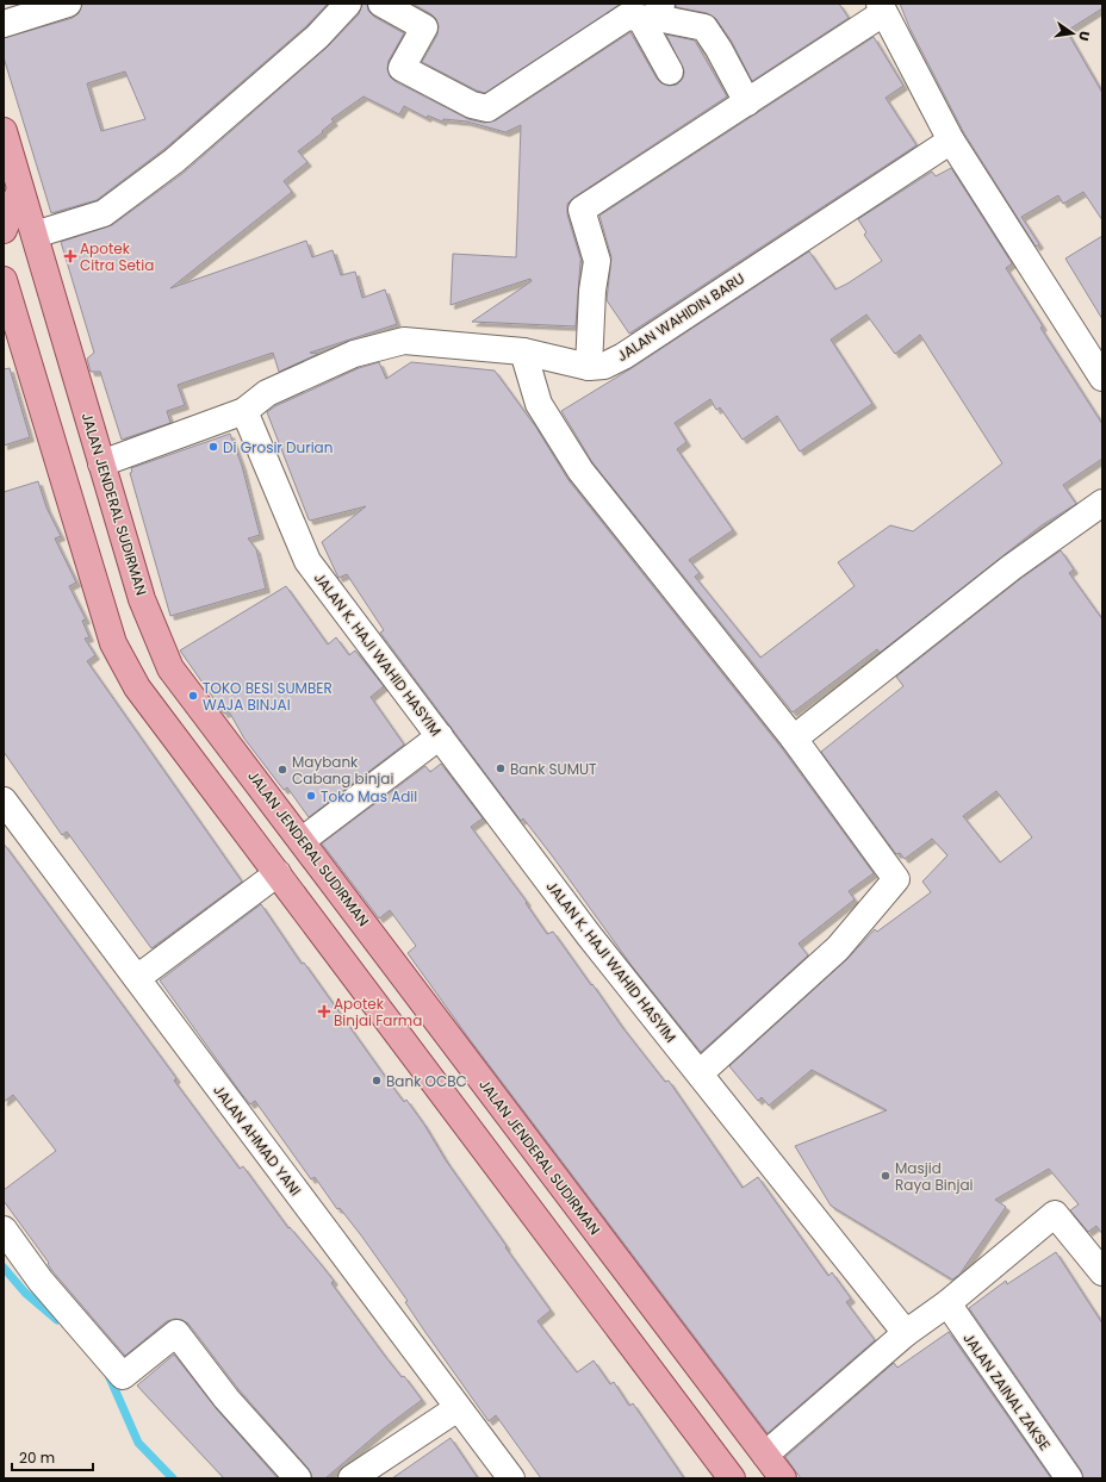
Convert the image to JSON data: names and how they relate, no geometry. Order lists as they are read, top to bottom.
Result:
{
  "streets": {
    "main road": ["JALAN JENDERAL SUDIRMAN"],
    "street": [
      "JALAN WAHIDIN BARU",
      "JALAN K. HAJI WAHID HASYIM",
      "JALAN AHMAD YANI",
      "JALAN ZAINAL ZAKSE"
    ]
  },
  "crossings": [
    ["JALAN WAHIDIN BARU", "JALAN JENDERAL SUDIRMAN"],
    ["JALAN WAHIDIN BARU", "JALAN K. HAJI WAHID HASYIM"]
  ],
  "places": {
    "health": ["Apotek Citra Setia", "Apotek Binjai Farma"],
    "other": [
      "Di Grosir Durian",
      "TOKO BESI SUMBER WAJA BINJAI",
      "Bank SUMUT",
      "Maybank Cabang binjai",
      "Toko Mas Adil",
      "Bank OCBC",
      "Masjid Raya Binjai"
    ]
  },
  "scale_bar": "20 m",
  "north": "right"
}
